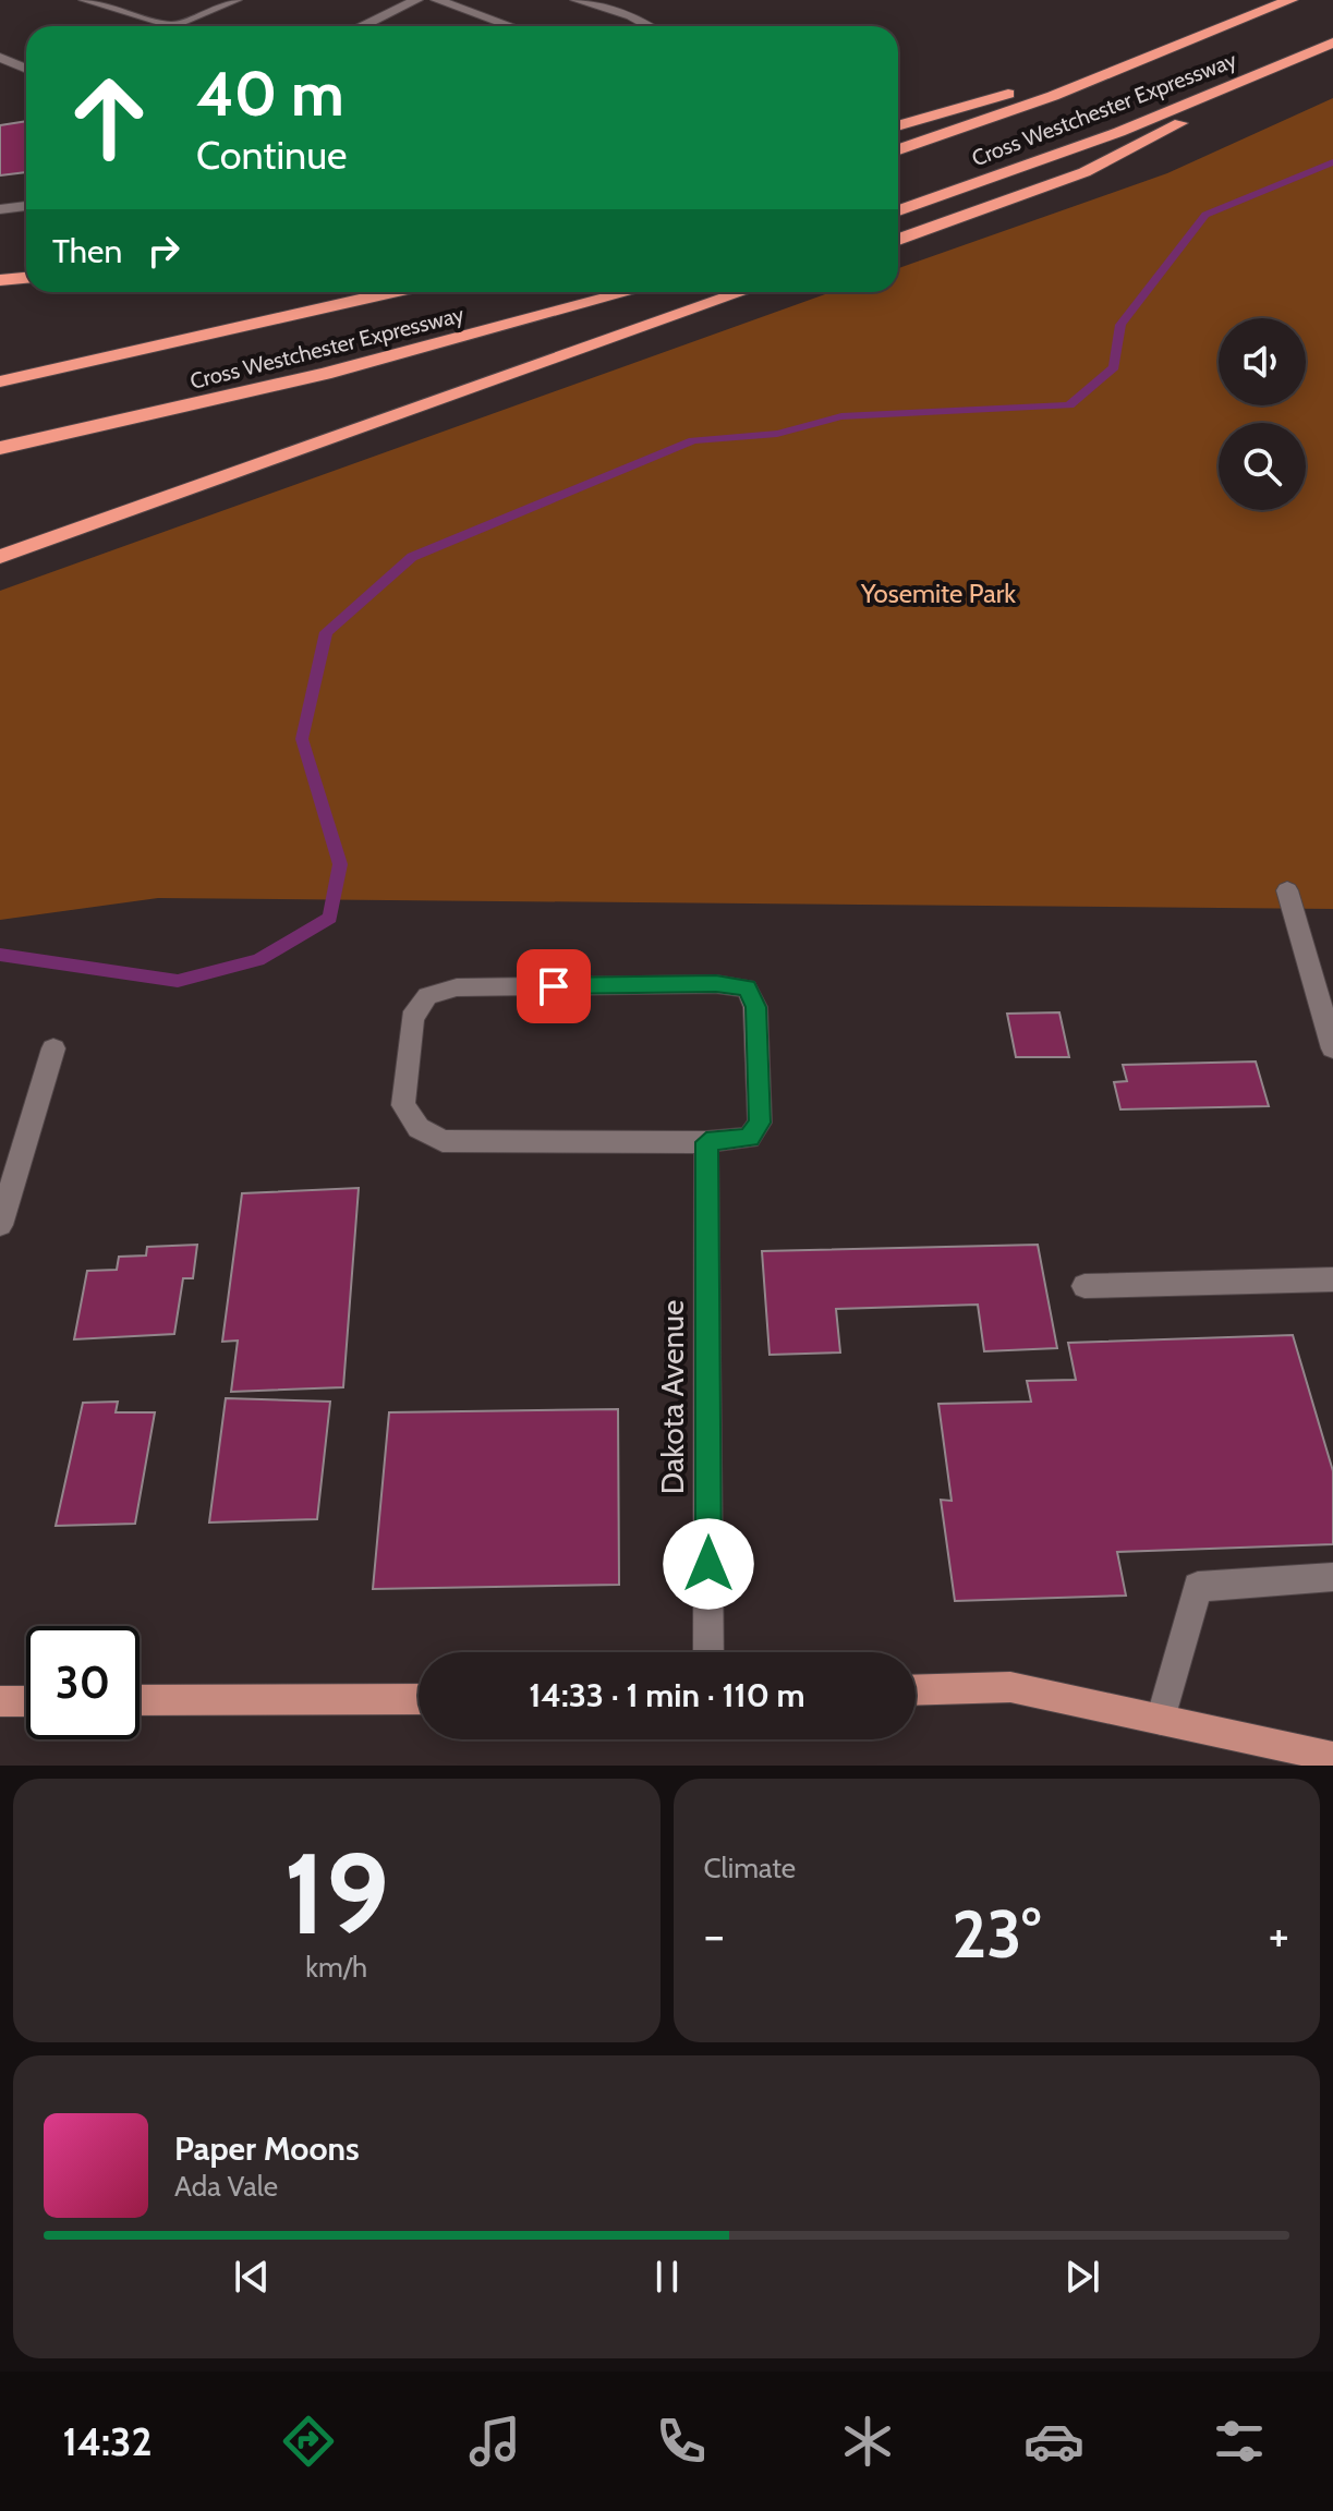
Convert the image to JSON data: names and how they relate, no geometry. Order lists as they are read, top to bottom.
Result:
{
  "streets": {
    "highway": ["Cross Westchester Expressway"],
    "street": ["Dakota Avenue"]
  },
  "parks": ["Yosemite Park"],
  "page": {
    "turn": ["40 m", "Continue"],
    "then": "Then",
    "limit": "30",
    "trip": "14:33 · 1 min · 110 m",
    "tile": [
      ["19", "km/h"],
      "Climate"
    ],
    "heat": ["−", "23°", "+"],
    "song": ["Paper Moons", "Ada Vale"],
    "tabs": "14:32"
  }
}
